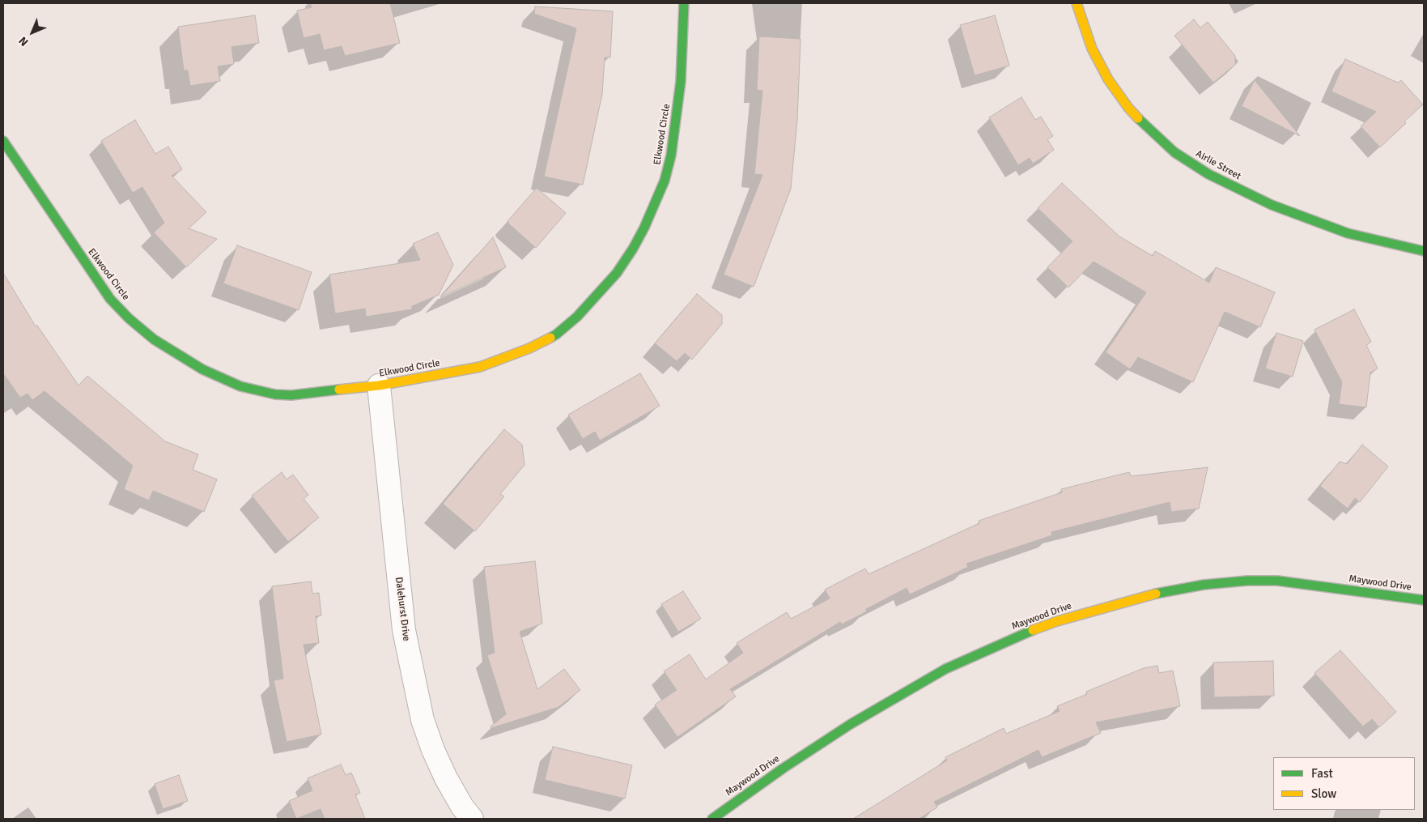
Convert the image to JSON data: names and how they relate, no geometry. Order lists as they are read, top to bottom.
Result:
{
  "streets": {
    "street": [
      "Elkwood Circle",
      "Airlie Street",
      "Maywood Drive",
      "Dalehurst Drive"
    ]
  },
  "crossings": [
    ["Elkwood Circle", "Dalehurst Drive"]
  ],
  "legend": ["Fast", "Slow"],
  "north": "bottom left"
}
